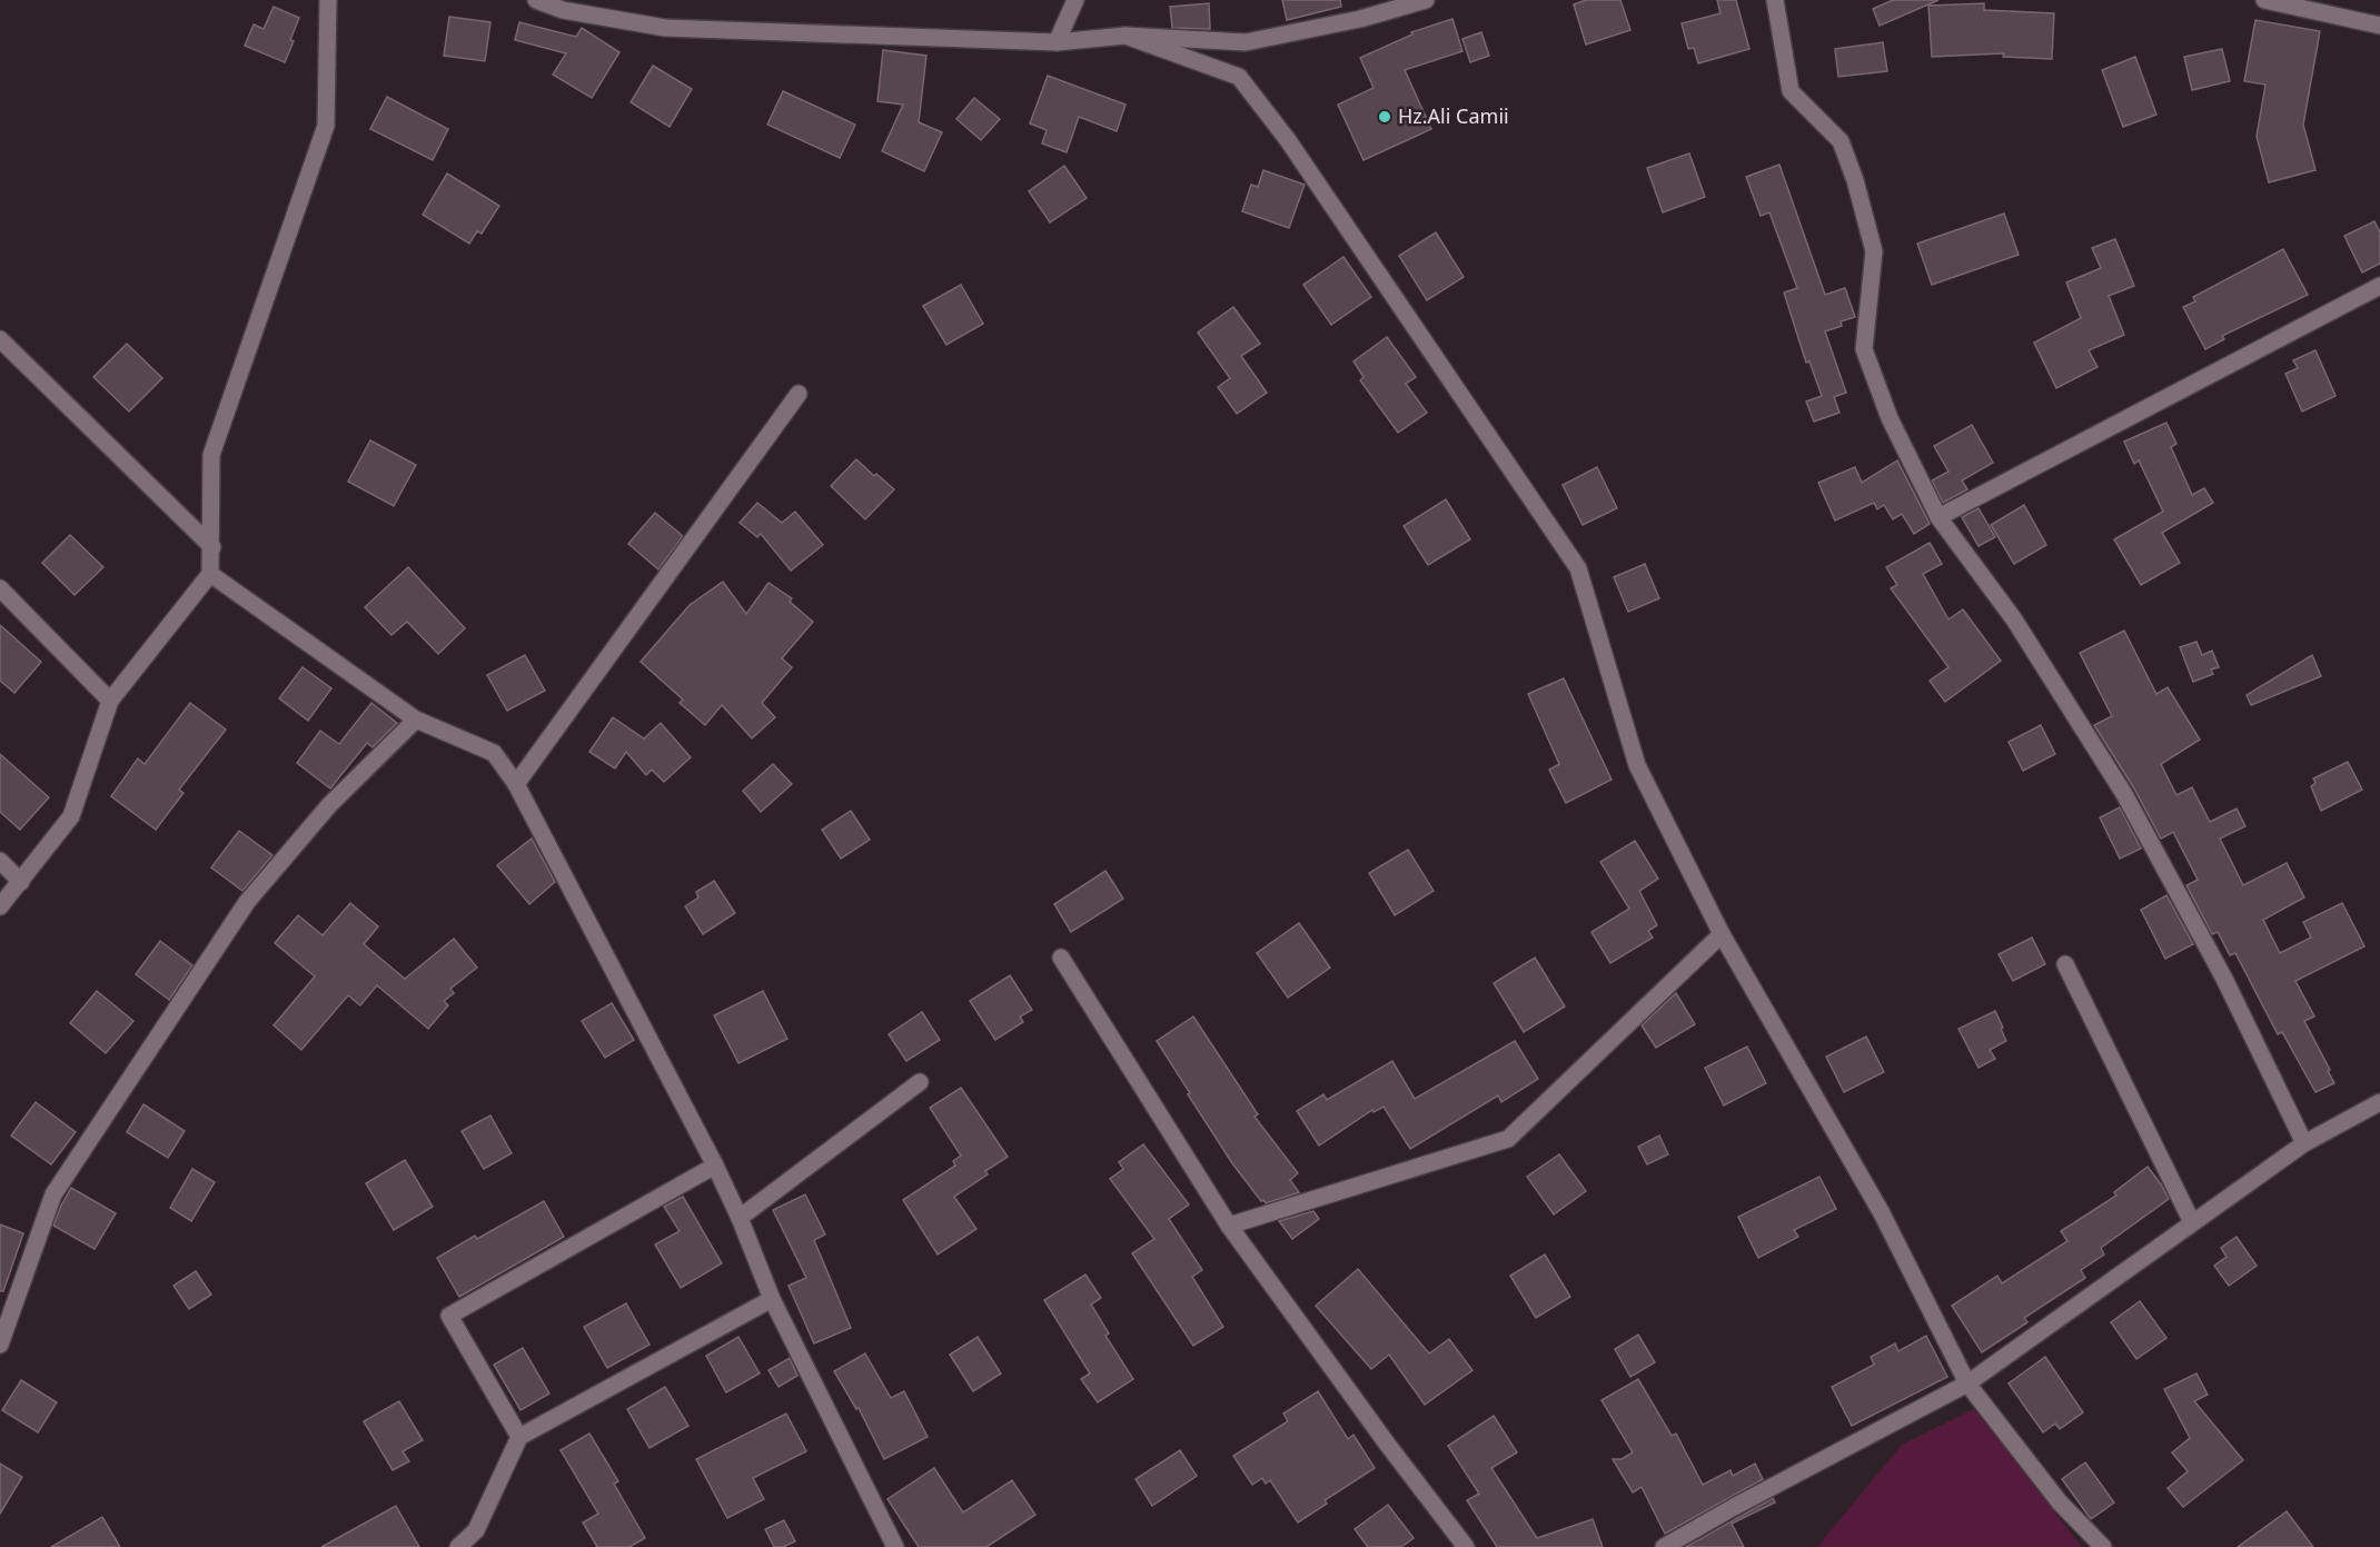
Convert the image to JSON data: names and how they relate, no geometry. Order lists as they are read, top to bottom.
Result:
{
  "places": ["Hz.Ali Camii"]
}
